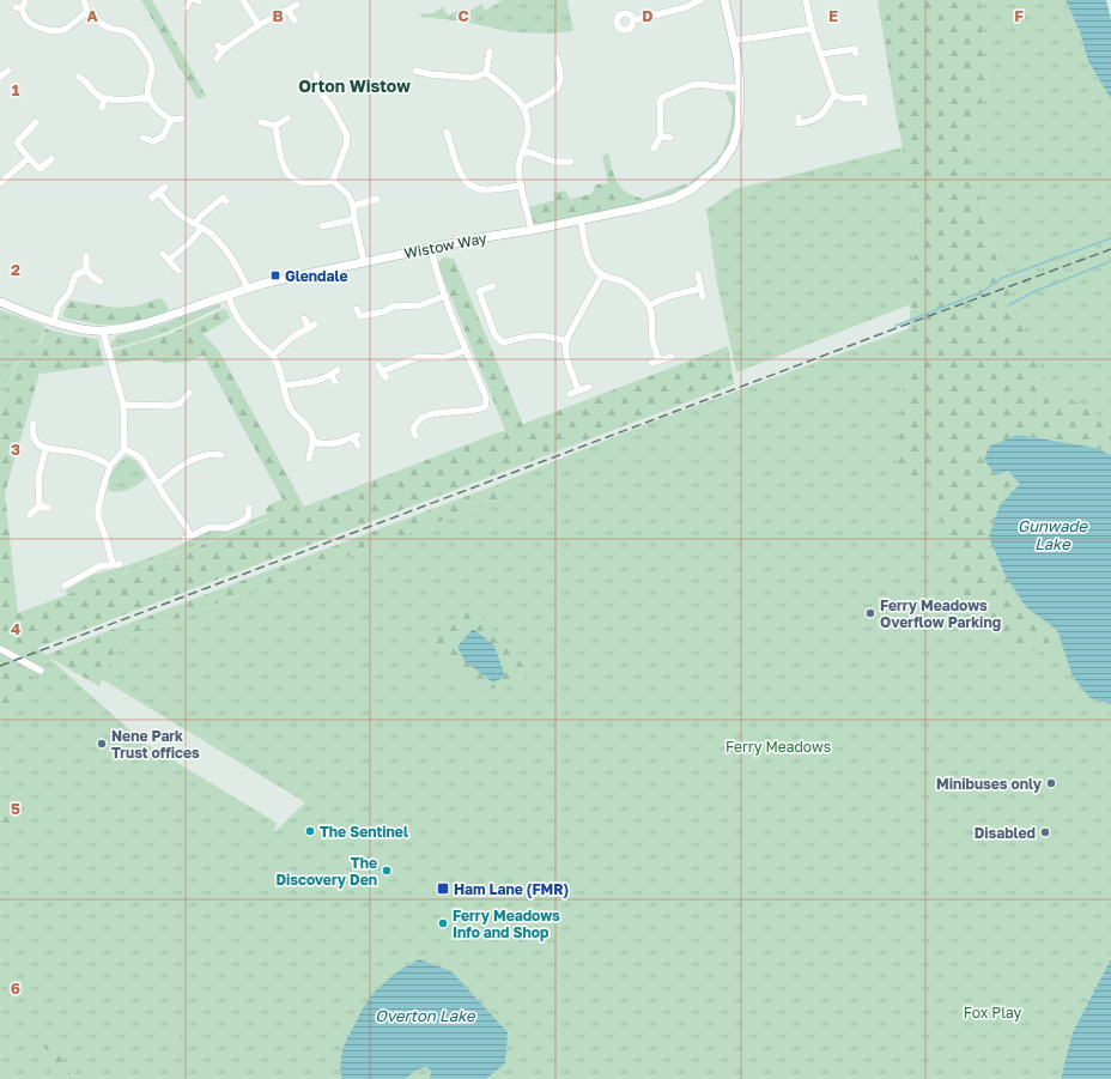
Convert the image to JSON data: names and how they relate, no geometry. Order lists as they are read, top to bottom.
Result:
{
  "streets": {
    "street": ["Wistow Way"]
  },
  "districts": ["Orton Wistow"],
  "water": ["Gunwade Lake", "Overton Lake"],
  "parks": ["Ferry Meadows", "Fox Play"],
  "places": {
    "transit": ["Glendale", "Ham Lane (FMR)"],
    "other": [
      "Ferry Meadows Overflow Parking",
      "Nene Park Trust offices",
      "Minibuses only",
      "The Sentinel",
      "Disabled",
      "The Discovery Den",
      "Ferry Meadows Info and Shop"
    ]
  },
  "grid": {
    "columns": [
      "A",
      "B",
      "C",
      "D",
      "E",
      "F"
    ],
    "rows": [
      "1",
      "2",
      "3",
      "4",
      "5",
      "6"
    ]
  }
}
